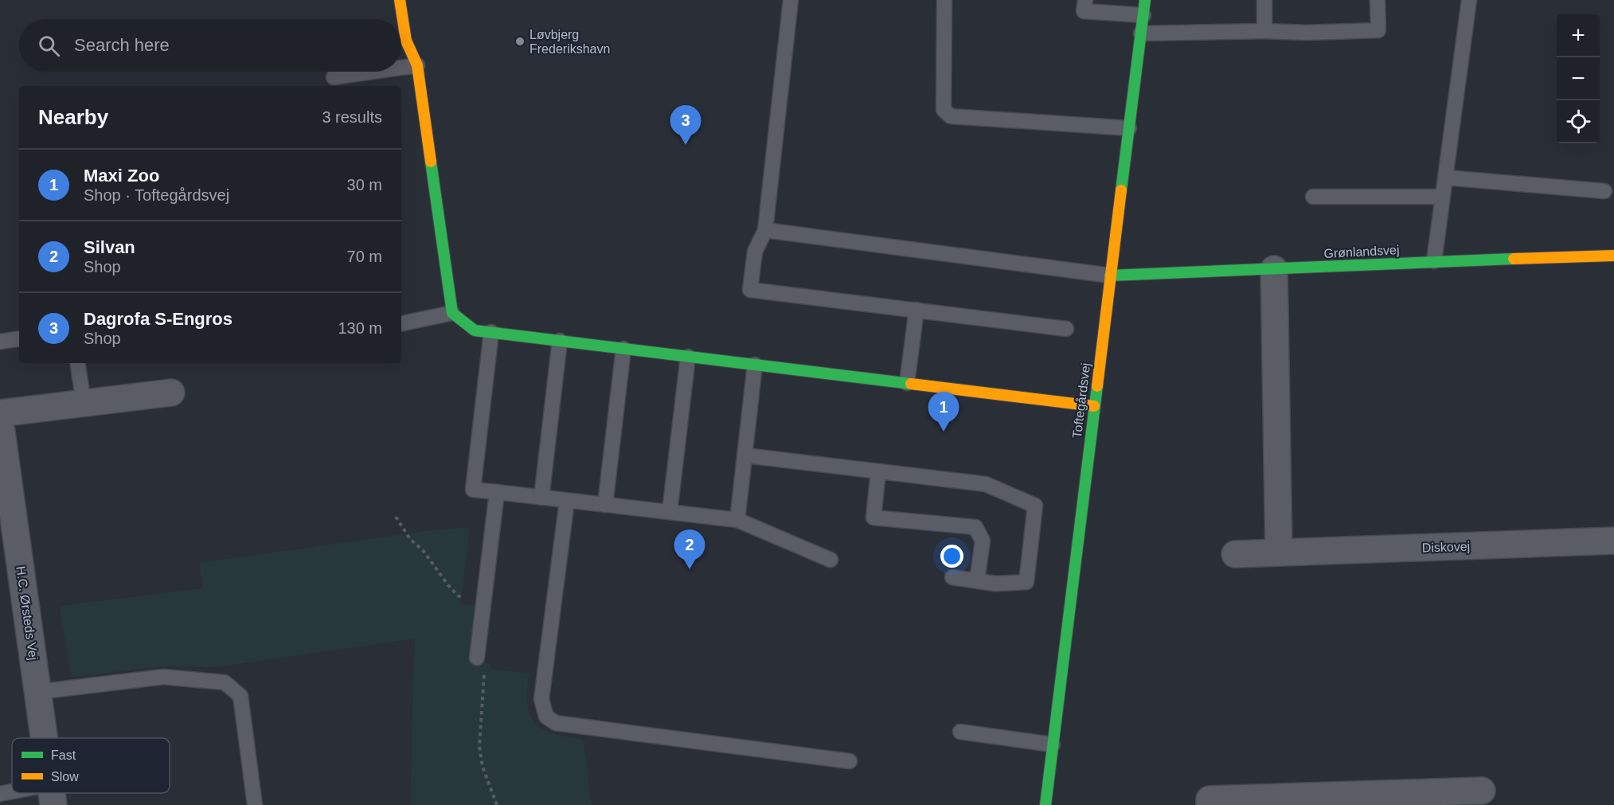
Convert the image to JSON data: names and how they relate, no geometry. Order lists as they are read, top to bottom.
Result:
{
  "streets": {
    "street": [
      "Grønlandsvej",
      "Toftegårdsvej",
      "Diskovej",
      "H.C. Ørsteds Vej"
    ]
  },
  "crossings": [
    ["Grønlandsvej", "Toftegårdsvej"]
  ],
  "places": ["Løvbjerg Frederikshavn"],
  "legend": ["Fast", "Slow"],
  "page": {
    "map_buttons": ["+", "−"],
    "search": "Search here",
    "heading": ["Nearby", "3 results"],
    "pins": ["3", "1", "2"],
    "list": [
      {
        "mark": "1",
        "name": "Maxi Zoo",
        "note": "Shop · Toftegårdsvej",
        "value": "30 m"
      },
      {
        "mark": "2",
        "name": "Silvan",
        "note": "Shop",
        "value": "70 m"
      },
      {
        "mark": "3",
        "name": "Dagrofa S-Engros",
        "note": "Shop",
        "value": "130 m"
      }
    ]
  }
}
